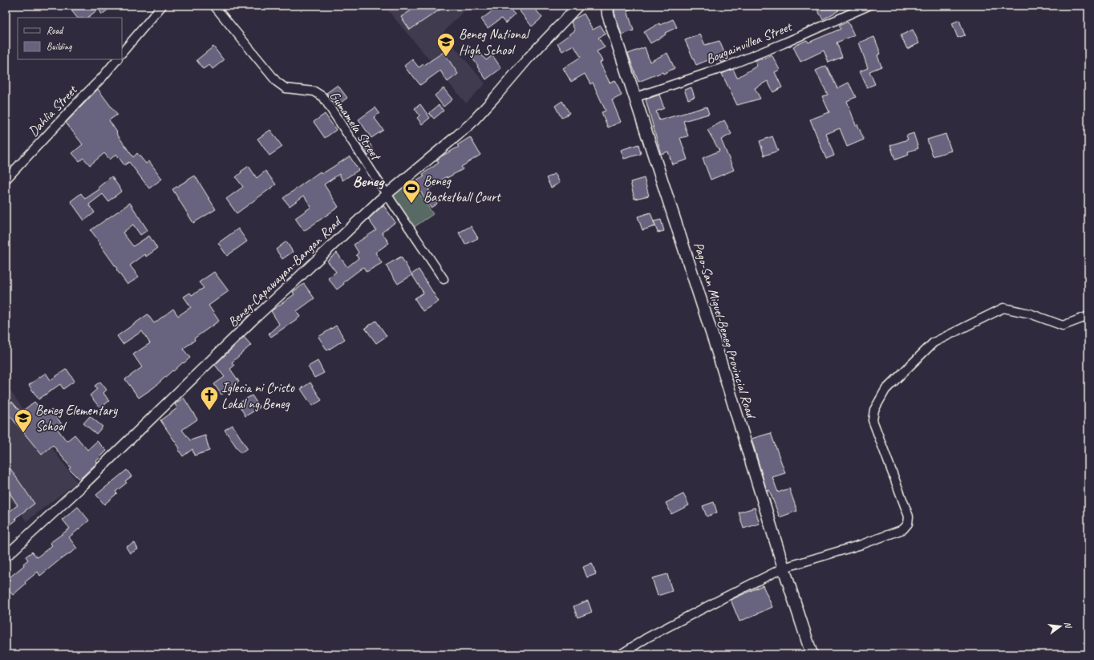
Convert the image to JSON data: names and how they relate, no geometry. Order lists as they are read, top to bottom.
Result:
{
  "streets": {
    "main road": ["Pago-San Miguel-Beneg Provincial Road"],
    "street": [
      "Bougainvillea Street",
      "Dahlia Street",
      "Gumamela Street",
      "Beneg-Capawayan-Bangan Road"
    ]
  },
  "crossings": [
    ["Bougainvillea Street", "Pago-San Miguel-Beneg Provincial Road"],
    ["Gumamela Street", "Beneg-Capawayan-Bangan Road"]
  ],
  "districts": ["Beneg"],
  "places": {
    "school or university": ["Beneg National High School", "Beneg Elementary School"],
    "sports": ["Beneg Basketball Court"],
    "church": ["Iglesia ni Cristo Lokal ng Beneg"]
  },
  "legend": ["Road", "Building"],
  "north": "right"
}
